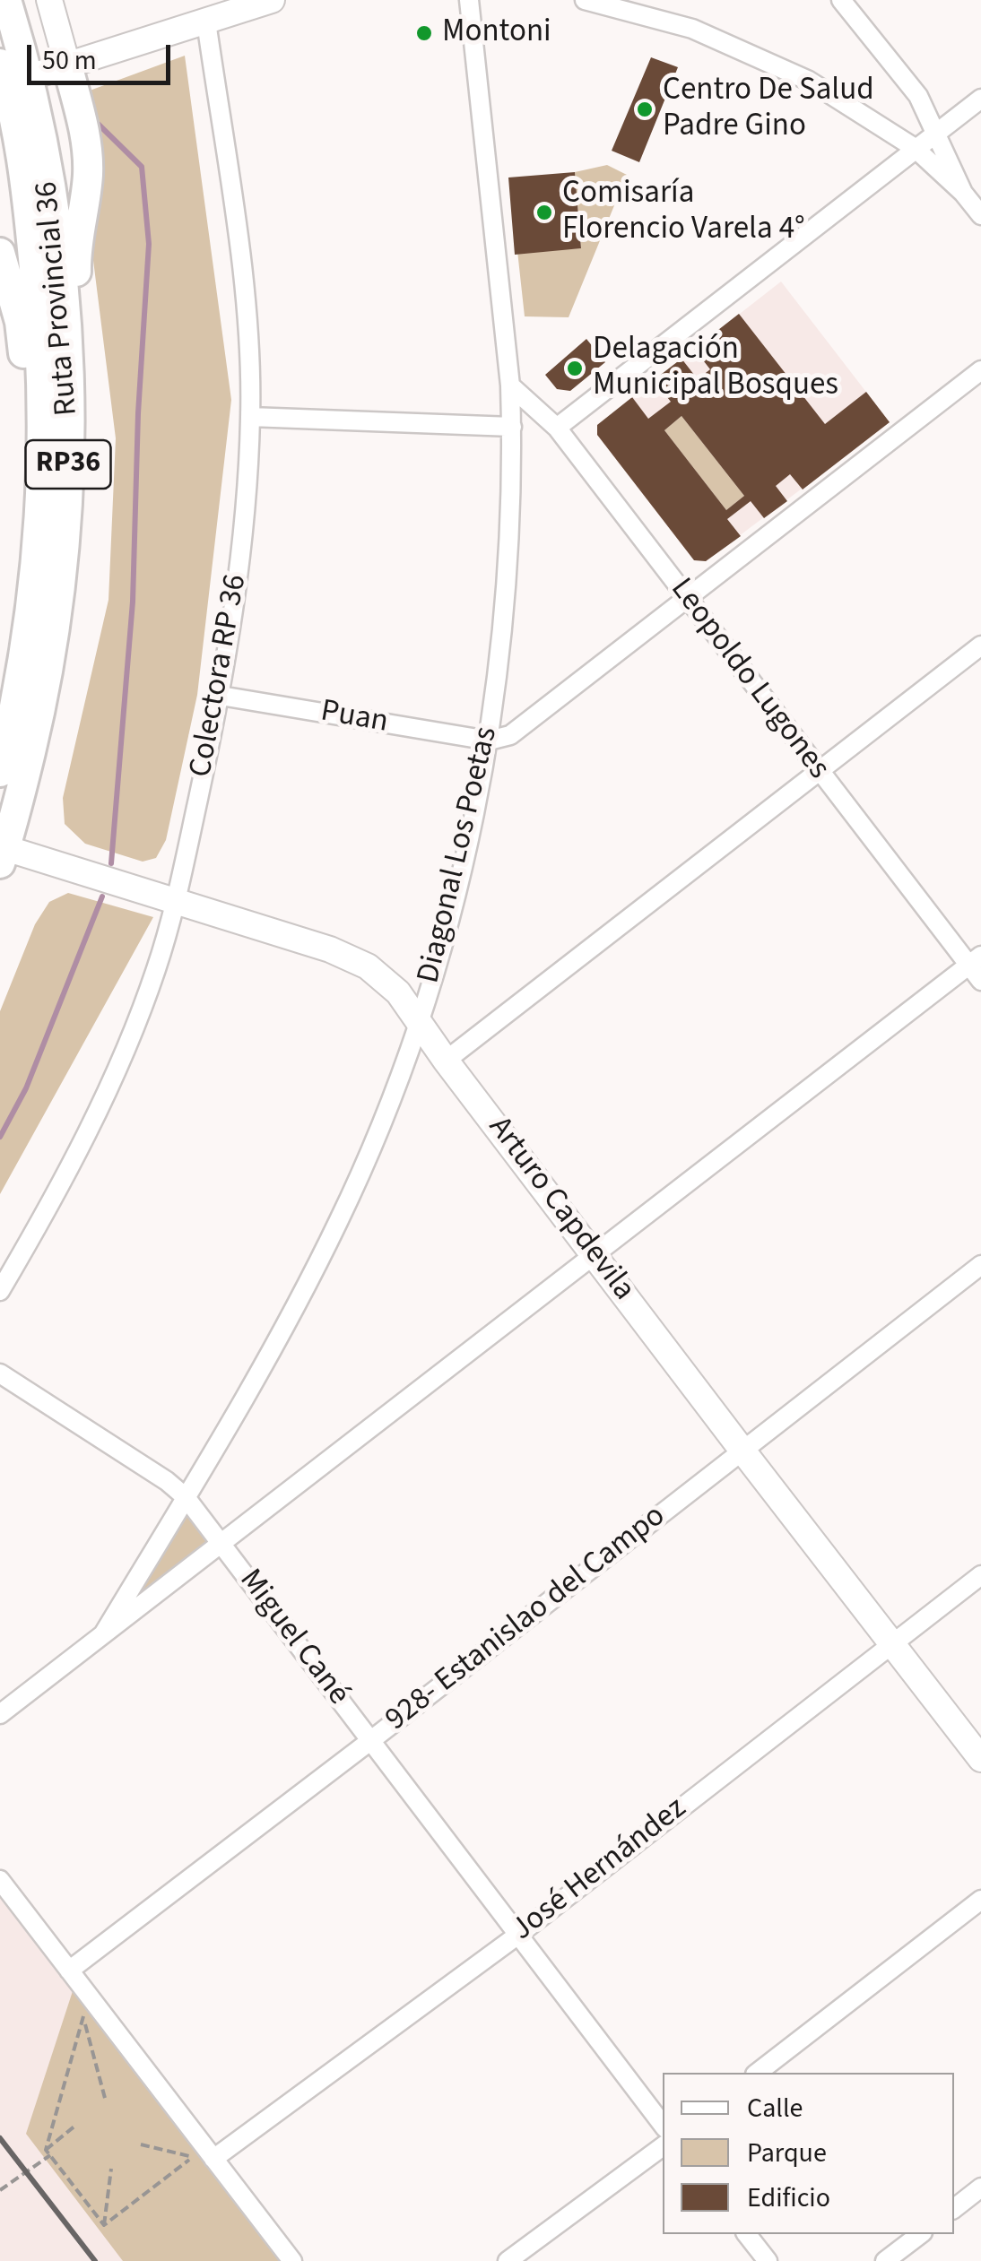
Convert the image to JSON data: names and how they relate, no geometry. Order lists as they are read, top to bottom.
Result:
{
  "streets": {
    "main road": ["Ruta Provincial 36", "RP36"],
    "street": [
      "Colectora RP 36",
      "Leopoldo Lugones",
      "Puan",
      "Diagonal Los Poetas",
      "Arturo Capdevila",
      "928- Estanislao del Campo",
      "Miguel Cané",
      "José Hernández"
    ]
  },
  "crossings": [
    ["Ruta Provincial 36", "Arturo Capdevila"],
    ["Colectora RP 36", "Puan"],
    ["Colectora RP 36", "Arturo Capdevila"],
    ["Leopoldo Lugones", "Diagonal Los Poetas"],
    ["Puan", "Diagonal Los Poetas"],
    ["Diagonal Los Poetas", "Arturo Capdevila"],
    ["Diagonal Los Poetas", "Miguel Cané"],
    ["Arturo Capdevila", "928- Estanislao del Campo"],
    ["Arturo Capdevila", "José Hernández"],
    ["928- Estanislao del Campo", "Miguel Cané"],
    ["Miguel Cané", "José Hernández"]
  ],
  "places": [
    "Montoni",
    "Centro De Salud Padre Gino",
    "Comisaría Florencio Varela 4°",
    "Delagación Municipal Bosques"
  ],
  "legend": ["Calle", "Parque", "Edificio"],
  "scale_bar": "50 m"
}
